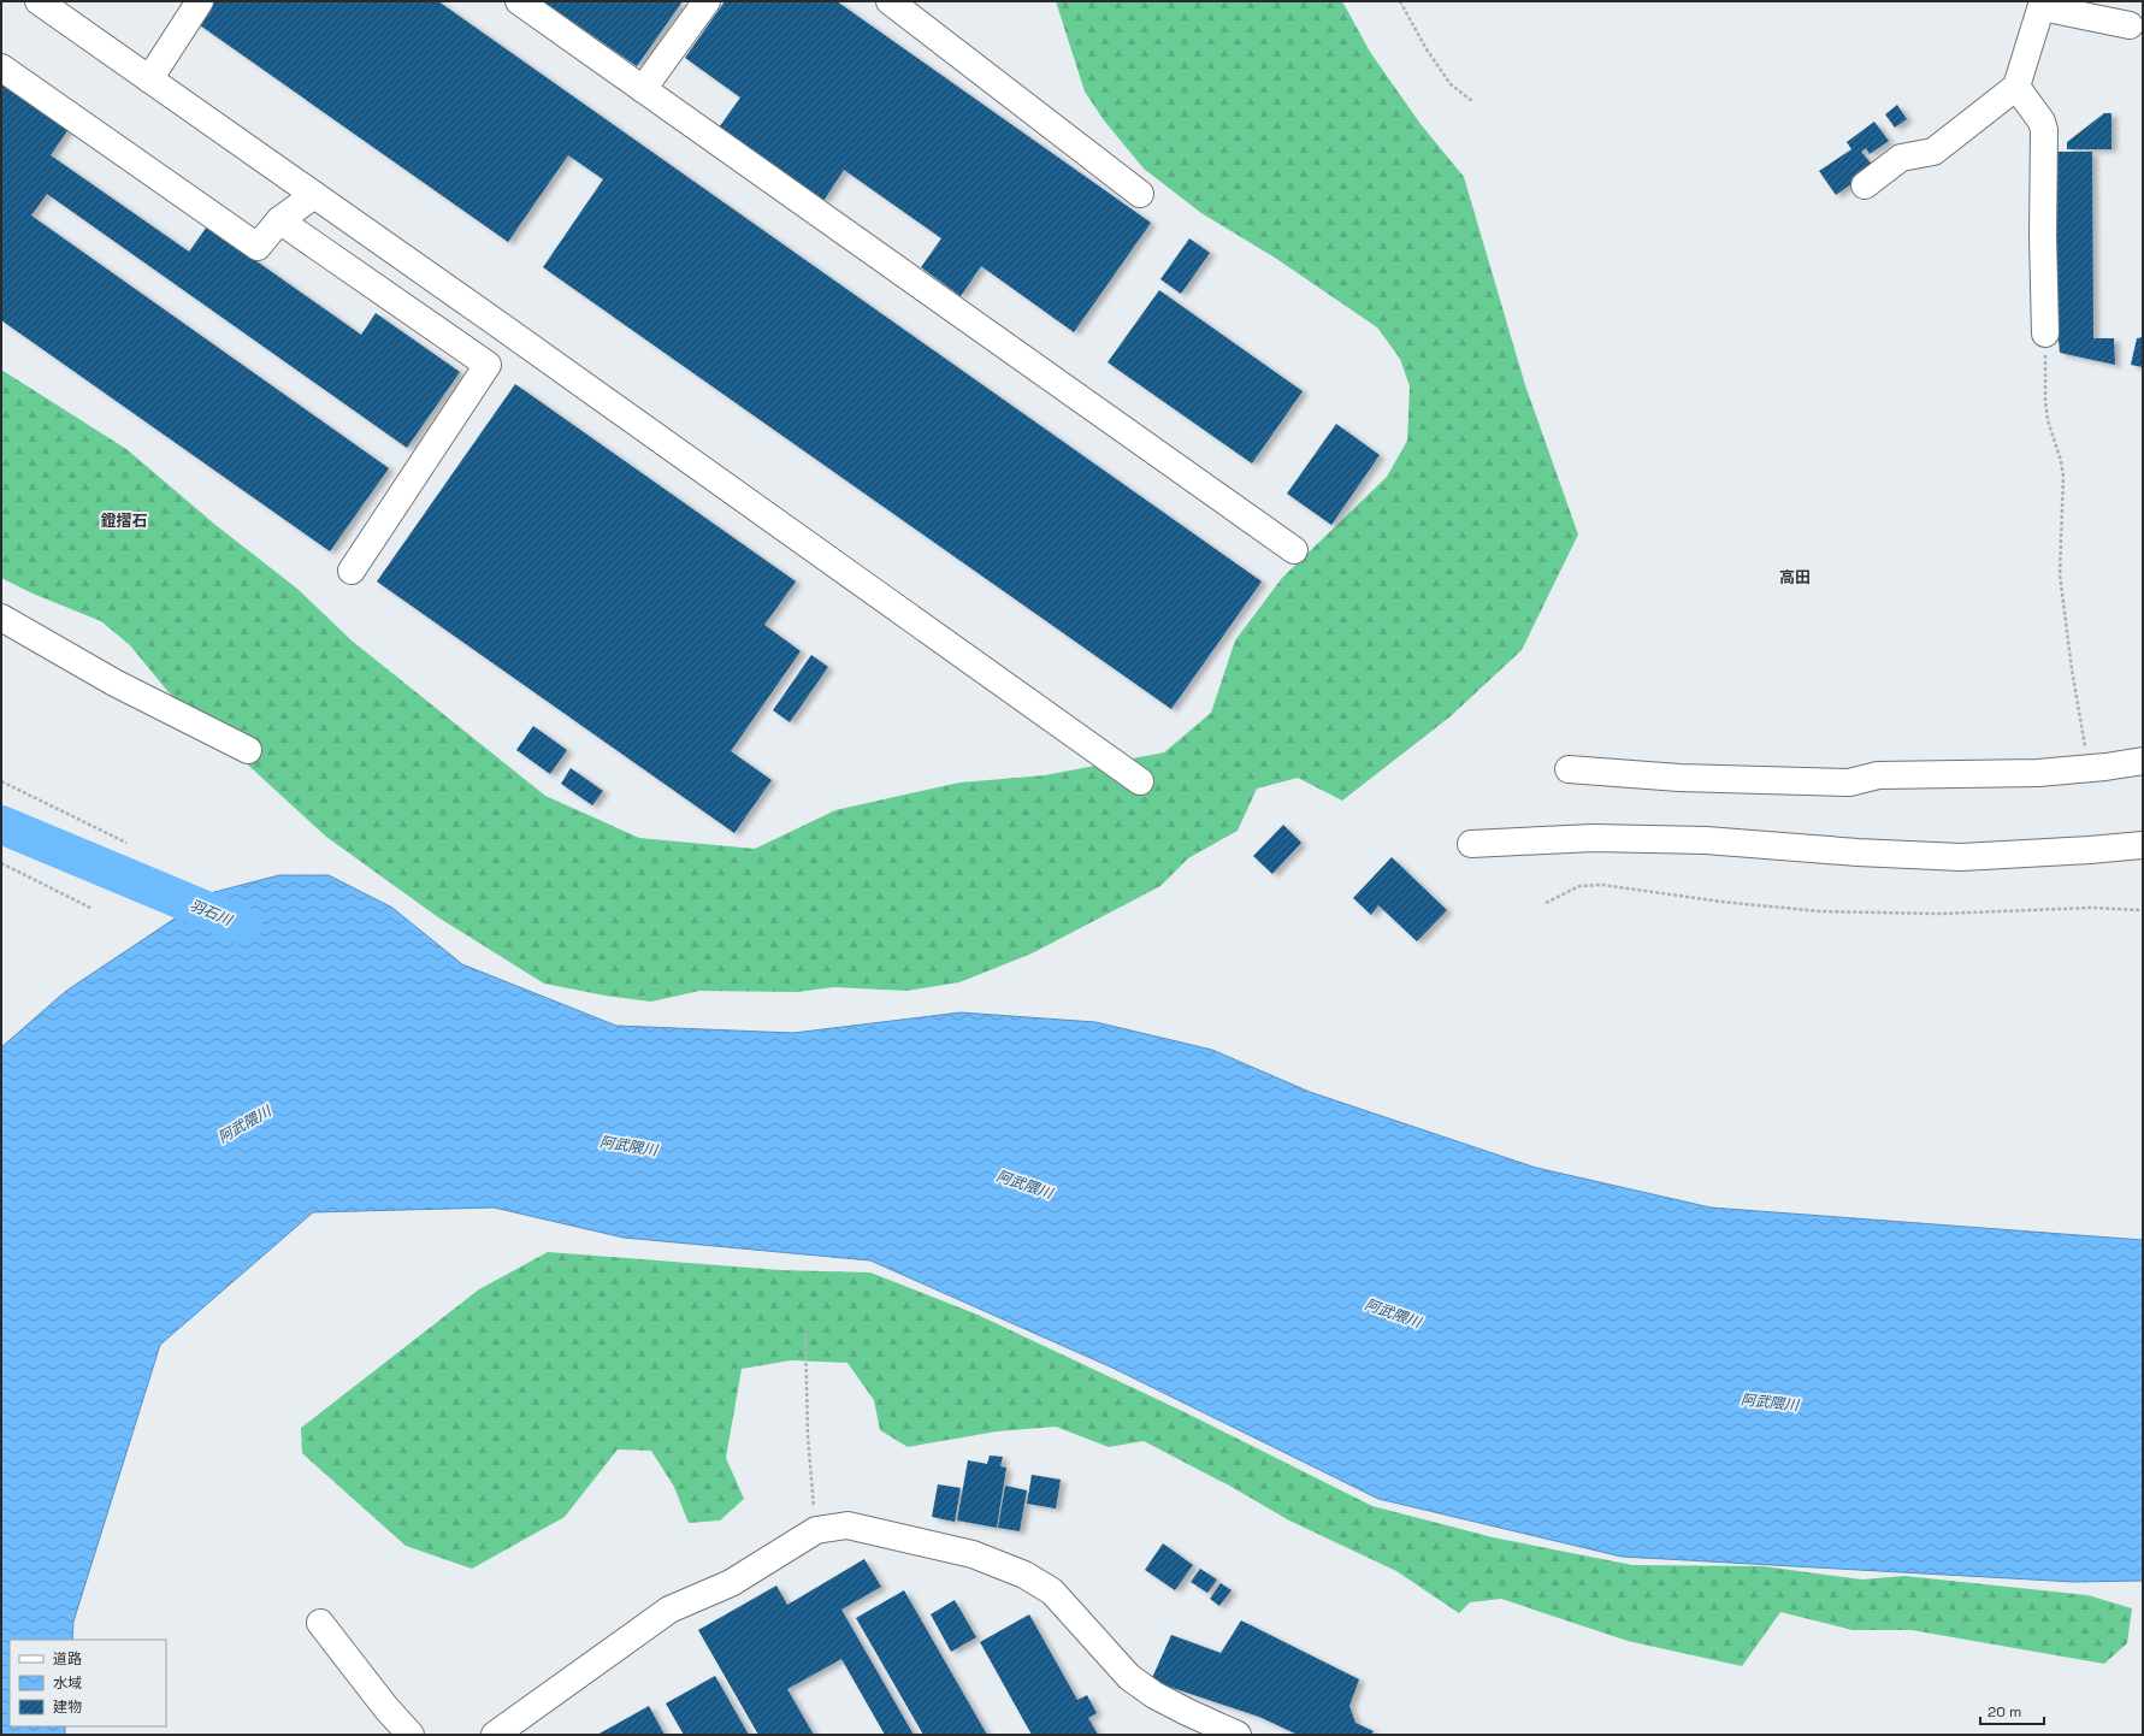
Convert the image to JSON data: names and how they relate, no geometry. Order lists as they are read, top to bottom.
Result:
{
  "districts": ["鐙摺石", "高田"],
  "water": ["羽石川", "阿武隈川"],
  "legend": ["道路", "水域", "建物"],
  "scale_bar": "20 m"
}
